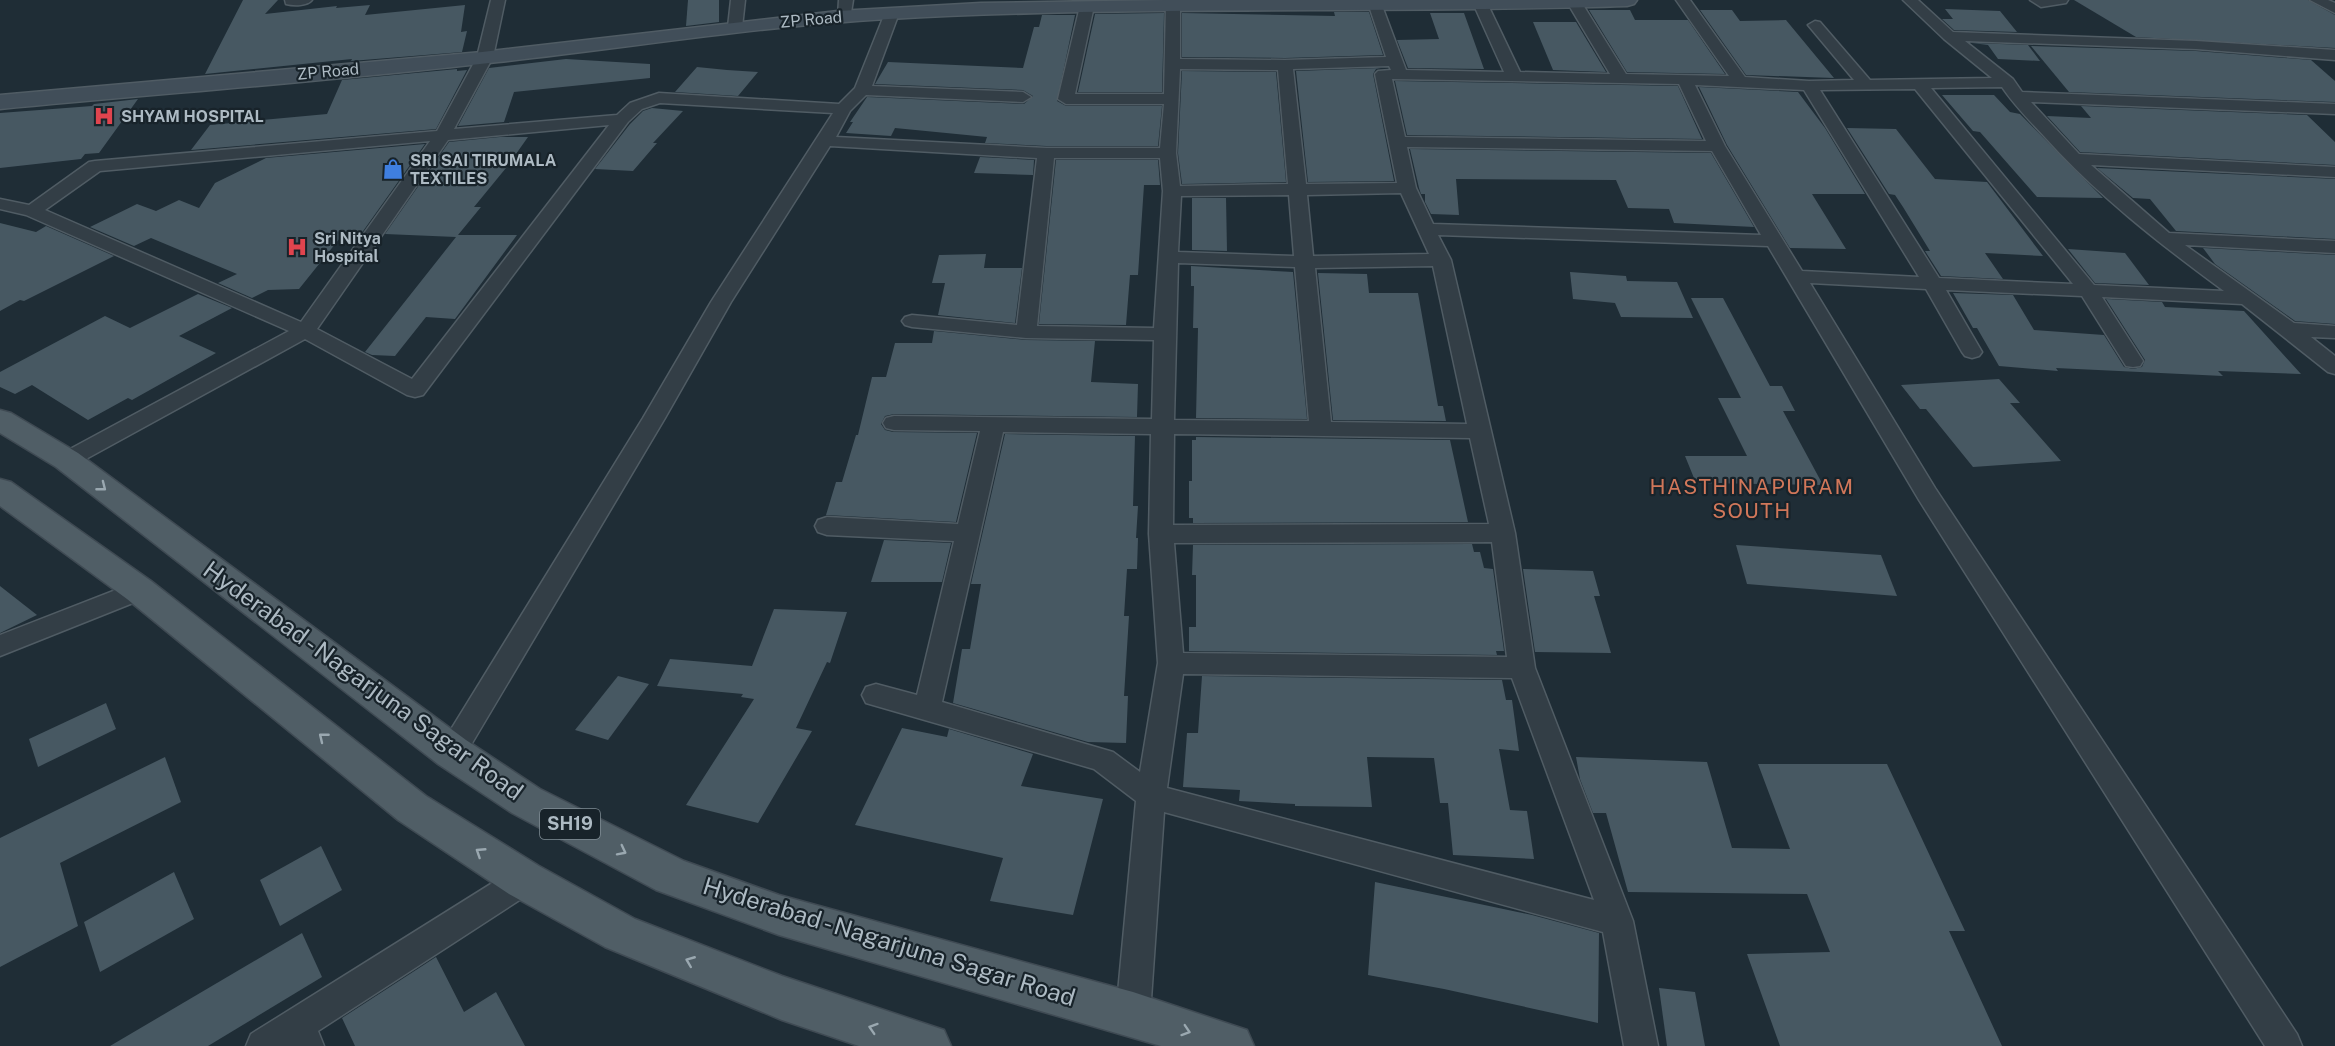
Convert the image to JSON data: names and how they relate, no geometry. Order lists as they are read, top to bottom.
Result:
{
  "streets": {
    "main road": ["Hyderabad - Nagarjuna Sagar Road", "SH19"],
    "street": ["ZP Road"]
  },
  "districts": ["HASTHINAPURAM SOUTH"],
  "places": {
    "hospital": ["SHYAM HOSPITAL", "Sri Nitya Hospital"],
    "shop": ["SRI SAI TIRUMALA TEXTILES"]
  }
}
